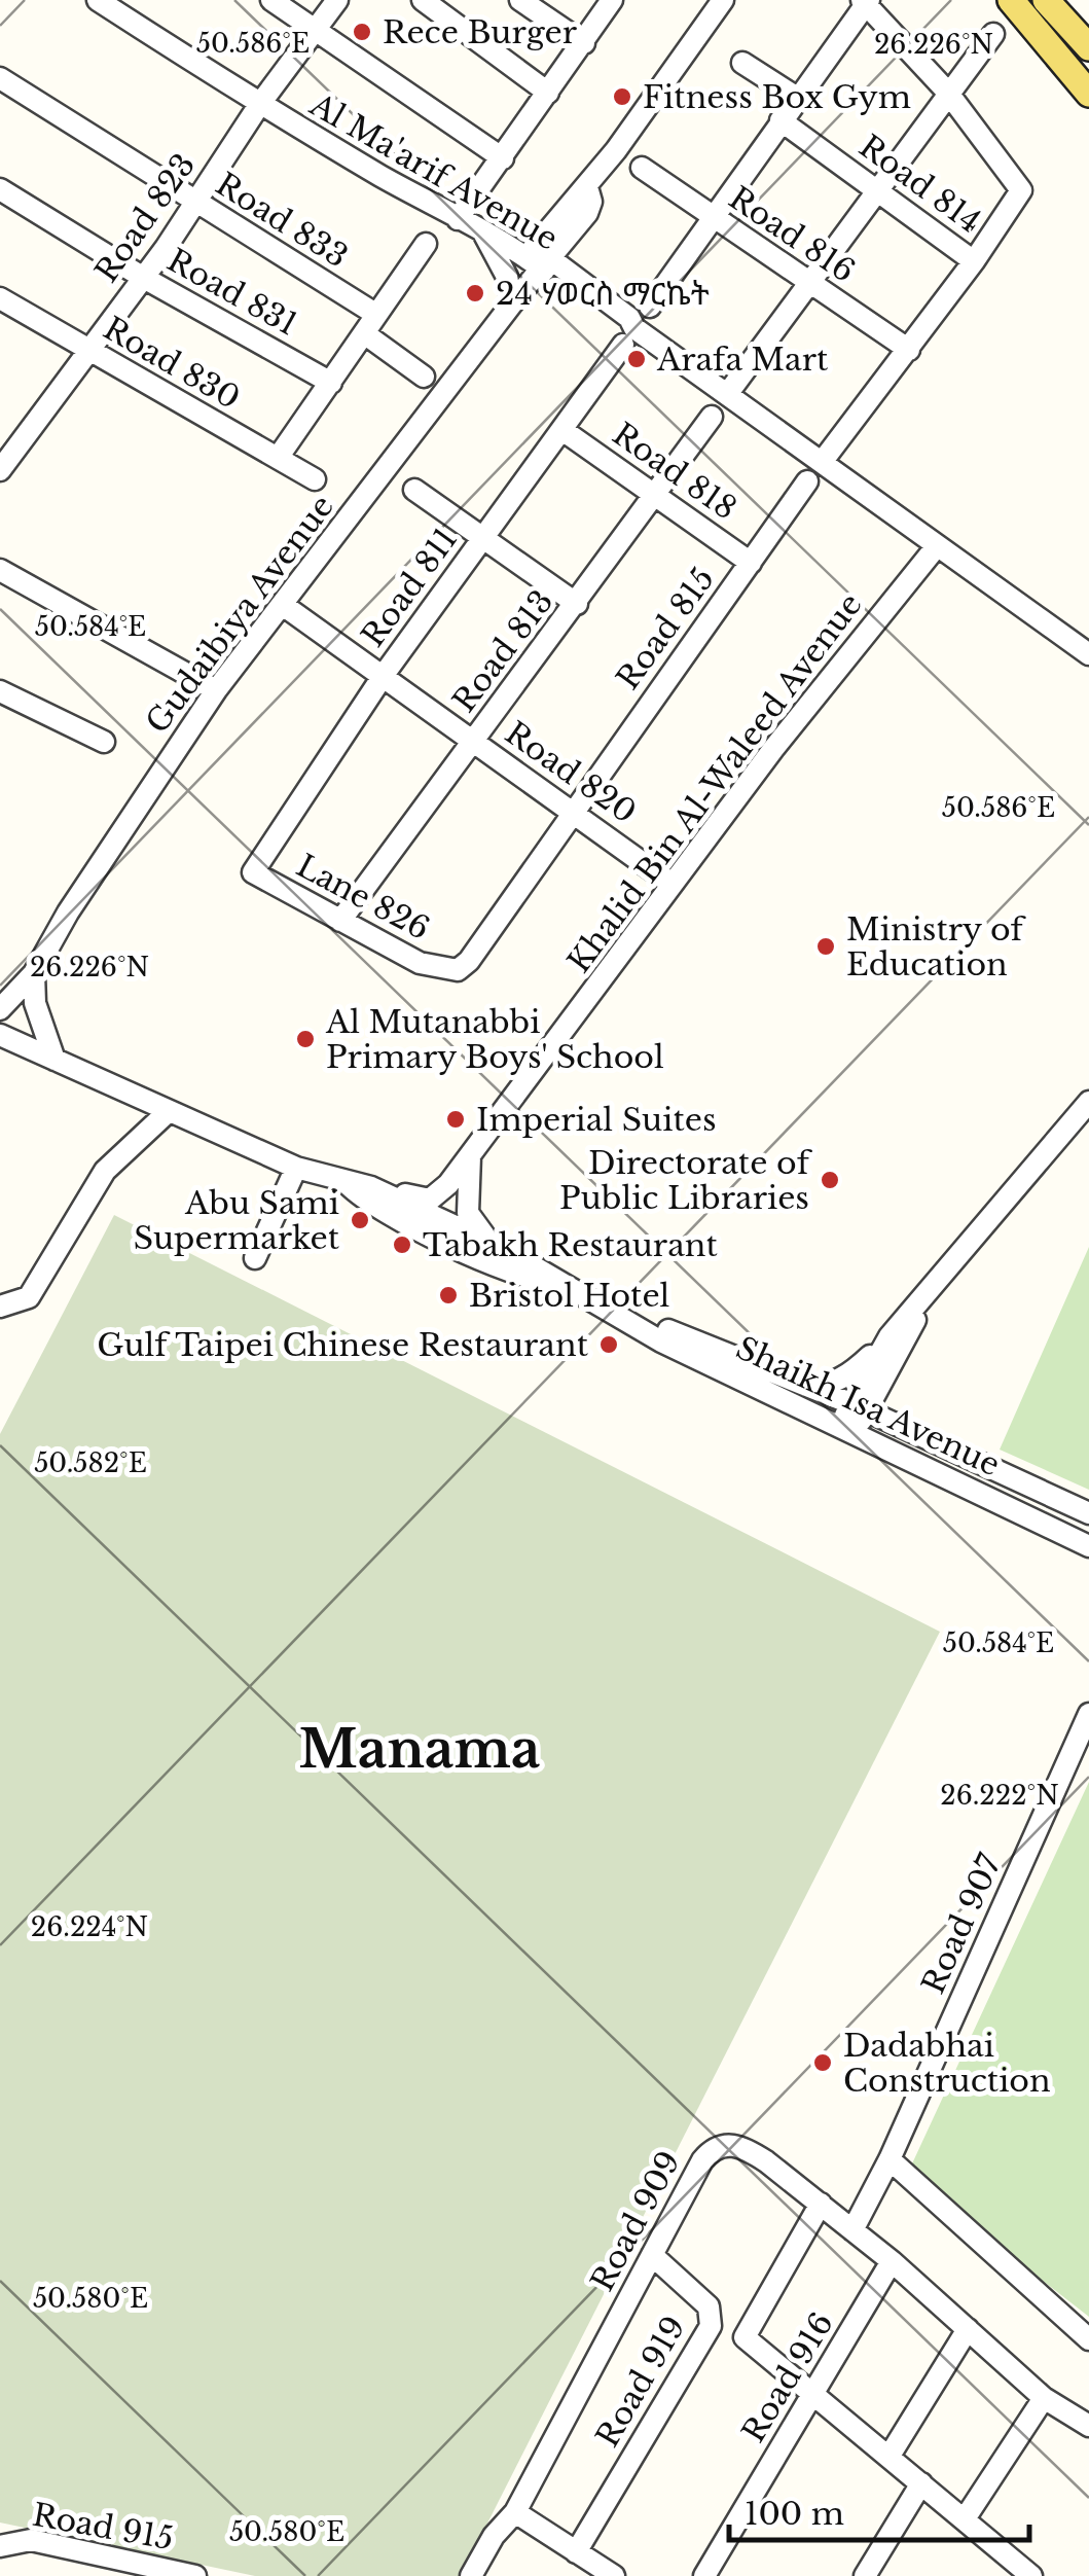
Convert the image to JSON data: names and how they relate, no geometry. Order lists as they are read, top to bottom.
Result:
{
  "streets": {
    "street": [
      "Al Ma'arif Avenue",
      "Road 814",
      "Road 823",
      "Road 833",
      "Road 816",
      "Road 831",
      "Road 830",
      "Road 818",
      "Road 811",
      "Gudaibiya Avenue",
      "Road 815",
      "Road 813",
      "Road 820",
      "Khalid Bin Al-Waleed Avenue",
      "Lane 826",
      "Shaikh Isa Avenue",
      "Road 907",
      "Road 909",
      "Road 916",
      "Road 919",
      "Road 915"
    ]
  },
  "crossings": [
    ["Al Ma'arif Avenue", "Road 823"],
    ["Al Ma'arif Avenue", "Road 811"],
    ["Al Ma'arif Avenue", "Gudaibiya Avenue"],
    ["Al Ma'arif Avenue", "Khalid Bin Al-Waleed Avenue"],
    ["Road 823", "Road 833"],
    ["Road 823", "Road 831"],
    ["Road 823", "Road 830"],
    ["Road 818", "Road 811"],
    ["Road 818", "Road 815"],
    ["Road 818", "Road 813"],
    ["Road 811", "Road 820"],
    ["Road 811", "Lane 826"],
    ["Gudaibiya Avenue", "Road 820"],
    ["Road 815", "Road 820"],
    ["Road 815", "Lane 826"],
    ["Road 813", "Road 820"],
    ["Road 813", "Lane 826"],
    ["Road 820", "Khalid Bin Al-Waleed Avenue"],
    ["Road 820", "Lane 826"],
    ["Khalid Bin Al-Waleed Avenue", "Shaikh Isa Avenue"],
    ["Road 907", "Road 909"],
    ["Road 909", "Road 916"],
    ["Road 909", "Road 919"]
  ],
  "districts": ["Manama"],
  "places": [
    "Rece Burger",
    "Fitness Box Gym",
    "24 ሃወርስ ማርኬት",
    "Arafa Mart",
    "Ministry of Education",
    "Al Mutanabbi Primary Boys' School",
    "Imperial Suites",
    "Directorate of Public Libraries",
    "Abu Sami Supermarket",
    "Tabakh Restaurant",
    "Bristol Hotel",
    "Gulf Taipei Chinese Restaurant",
    "Dadabhai Construction"
  ],
  "scale_bar": "100 m",
  "coordinates": [
    "50.586°E",
    "26.226°N",
    "50.584°E",
    "50.582°E",
    "26.222°N",
    "26.224°N",
    "50.580°E"
  ]
}
